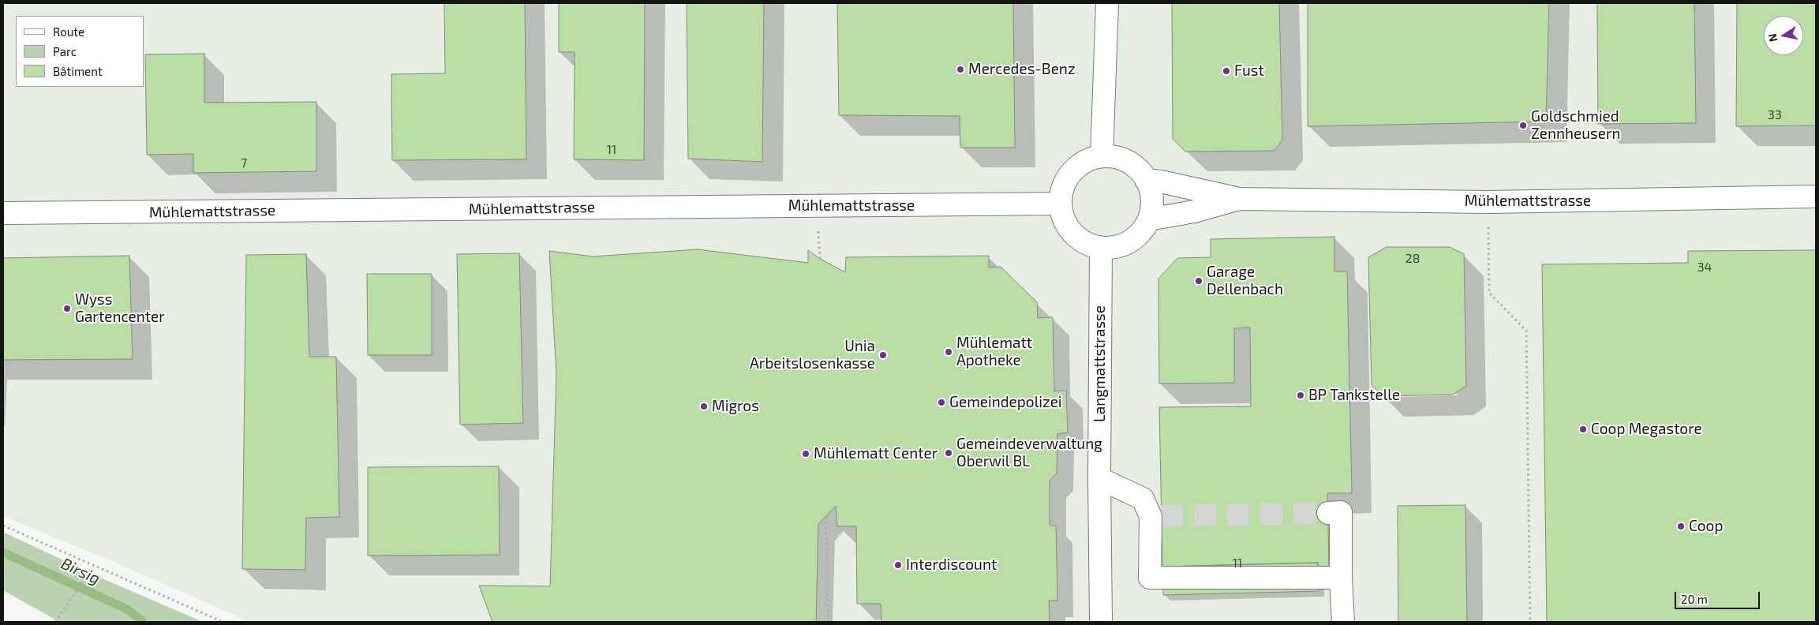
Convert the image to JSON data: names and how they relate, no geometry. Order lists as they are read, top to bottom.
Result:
{
  "streets": {
    "main road": ["Mühlemattstrasse", "Langmattstrasse"]
  },
  "crossings": [
    ["Mühlemattstrasse", "Langmattstrasse"]
  ],
  "water": ["Birsig"],
  "places": [
    "Mercedes-Benz",
    "Fust",
    "Goldschmied Zennheusern",
    "Garage Dellenbach",
    "Wyss Gartencenter",
    "Mühlematt Apotheke",
    "Unia Arbeitslosenkasse",
    "BP Tankstelle",
    "Gemeindepolizei",
    "Migros",
    "Coop Megastore",
    "Gemeindeverwaltung Oberwil BL",
    "Mühlematt Center",
    "Coop",
    "Interdiscount"
  ],
  "house_numbers": [
    "33",
    "11",
    "7",
    "28",
    "34",
    "11"
  ],
  "legend": ["Route", "Parc", "Bâtiment"],
  "scale_bar": "20 m",
  "north": "left"
}
